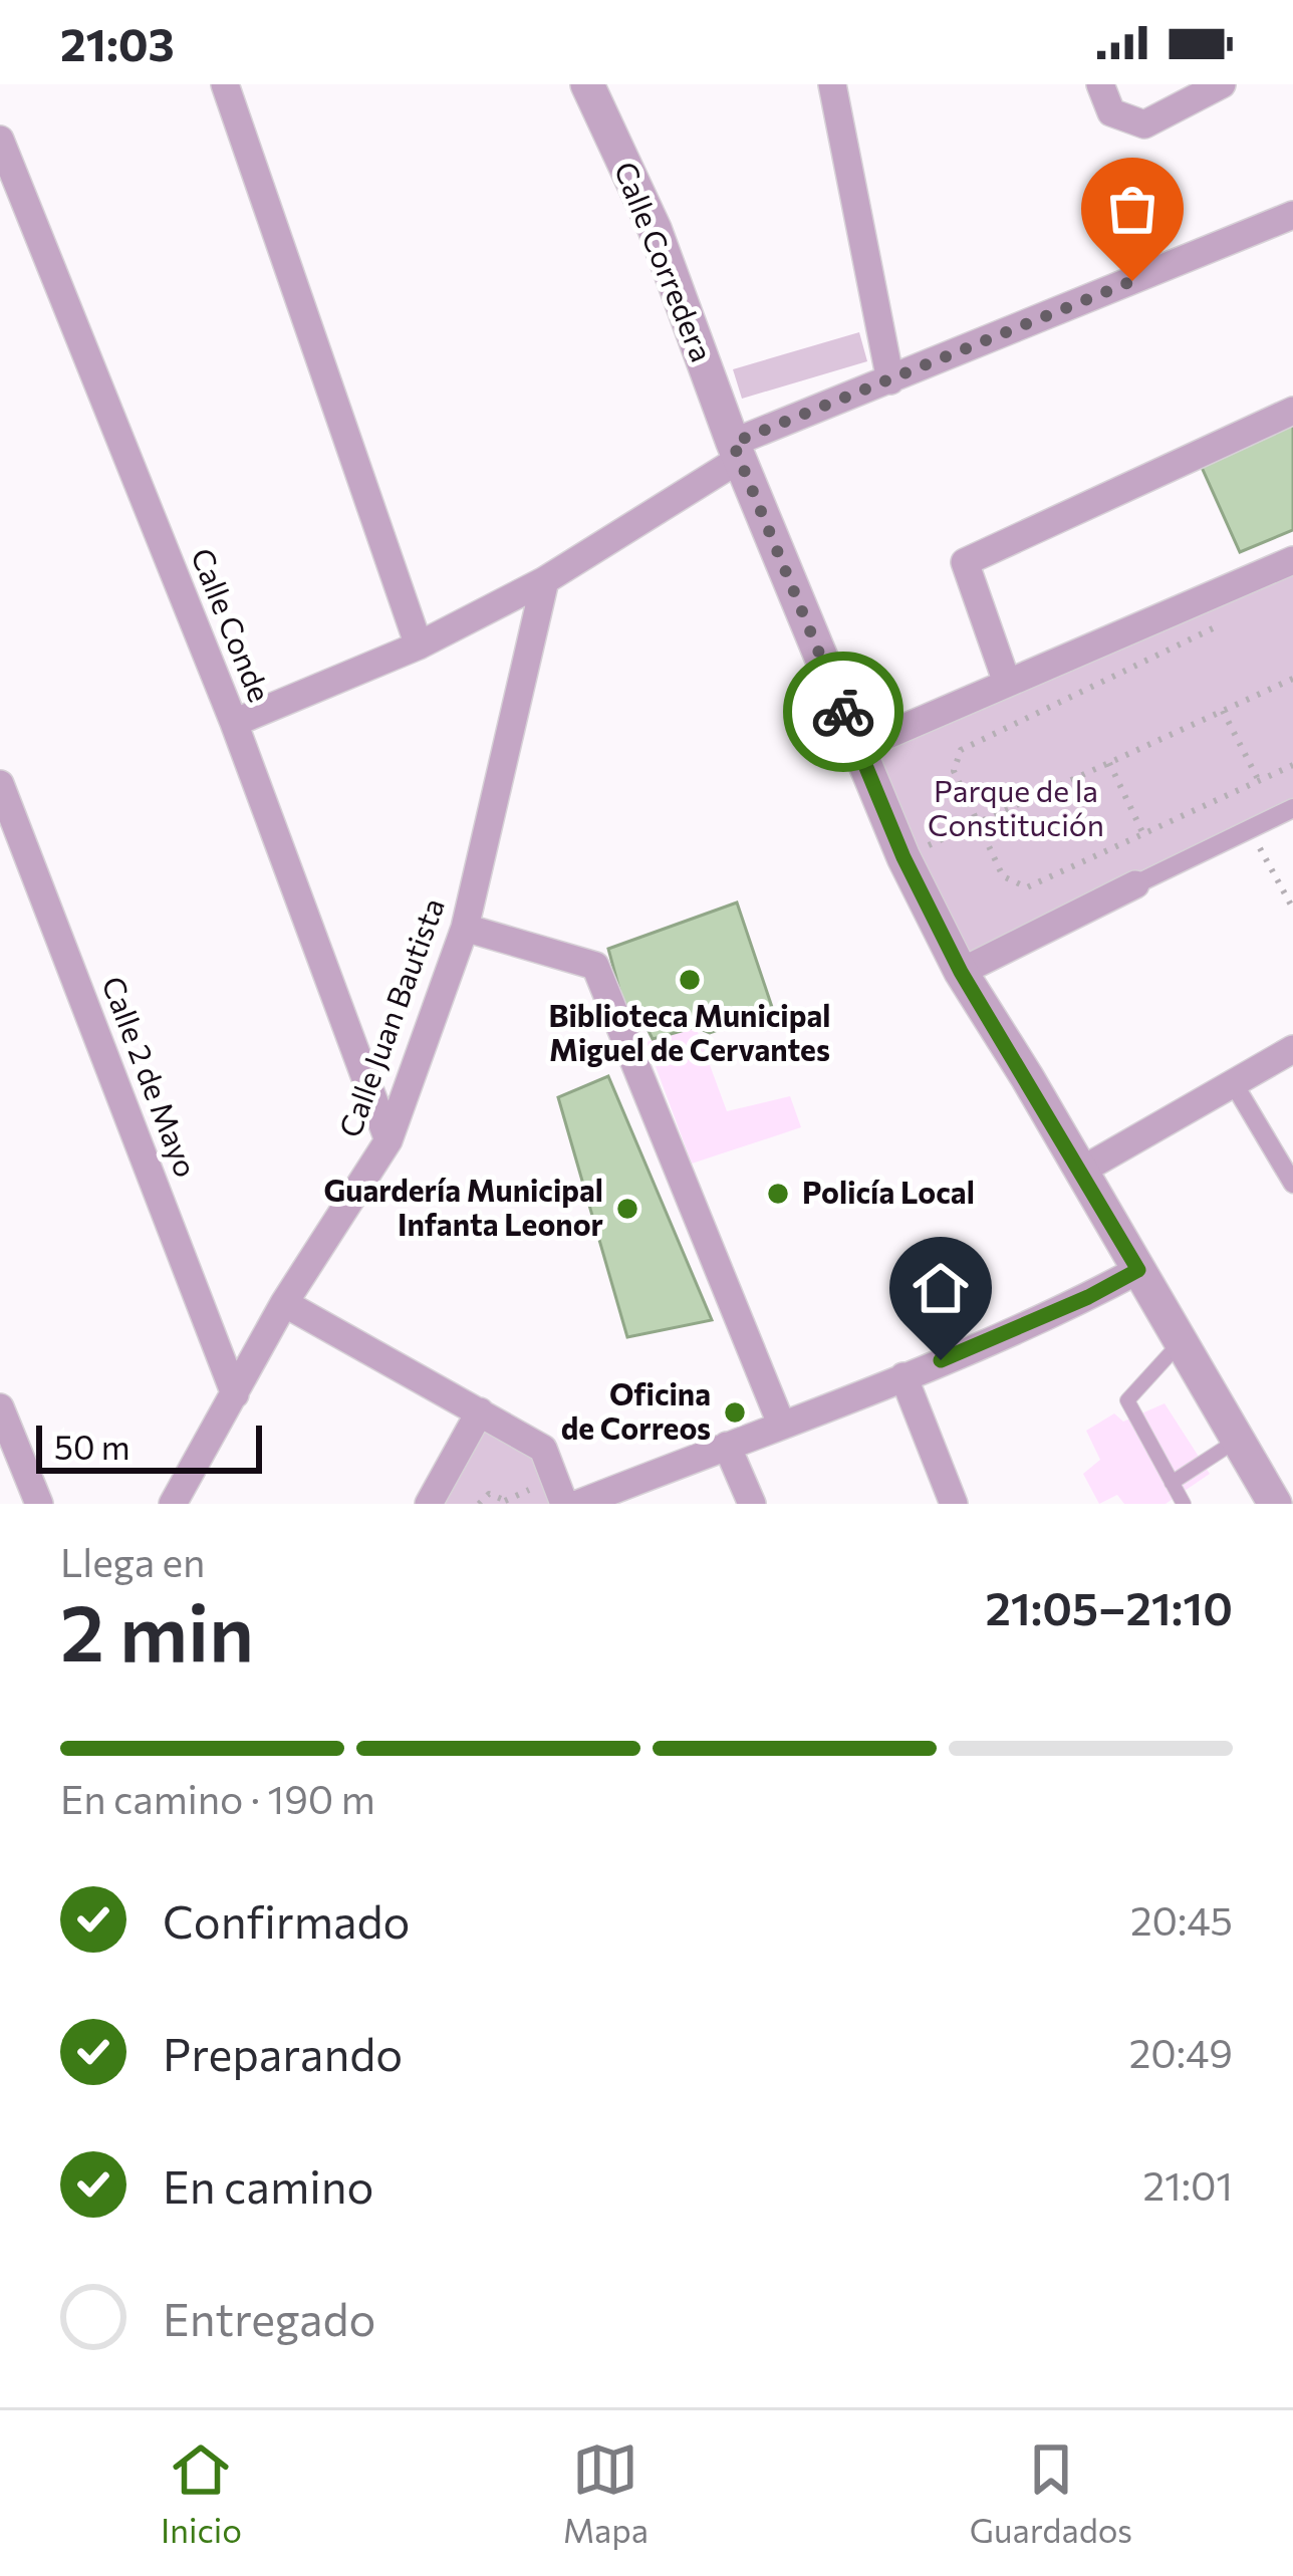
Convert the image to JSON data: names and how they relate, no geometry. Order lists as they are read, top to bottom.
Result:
{
  "streets": {
    "street": [
      "Calle Corredera",
      "Calle Conde",
      "Calle Juan Bautista",
      "Calle 2 de Mayo"
    ]
  },
  "crossings": [
    ["Calle Conde", "Calle Juan Bautista"],
    ["Calle Juan Bautista", "Calle 2 de Mayo"]
  ],
  "parks": ["Parque de la Constitución"],
  "places": [
    "Biblioteca Municipal Miguel de Cervantes",
    "Policía Local",
    "Guardería Municipal Infanta Leonor",
    "Oficina de Correos"
  ],
  "scale_bar": "50 m",
  "page": {
    "status": "21:03",
    "scale": "50 m",
    "heading": ["2 min", "Llega en", "21:05–21:10"],
    "bar": "En camino · 190 m",
    "list": [
      ["Confirmado", "20:45"],
      ["Preparando", "20:49"],
      ["En camino", "21:01"],
      "Entregado"
    ],
    "tabs": ["Inicio", "Mapa", "Guardados"]
  }
}
